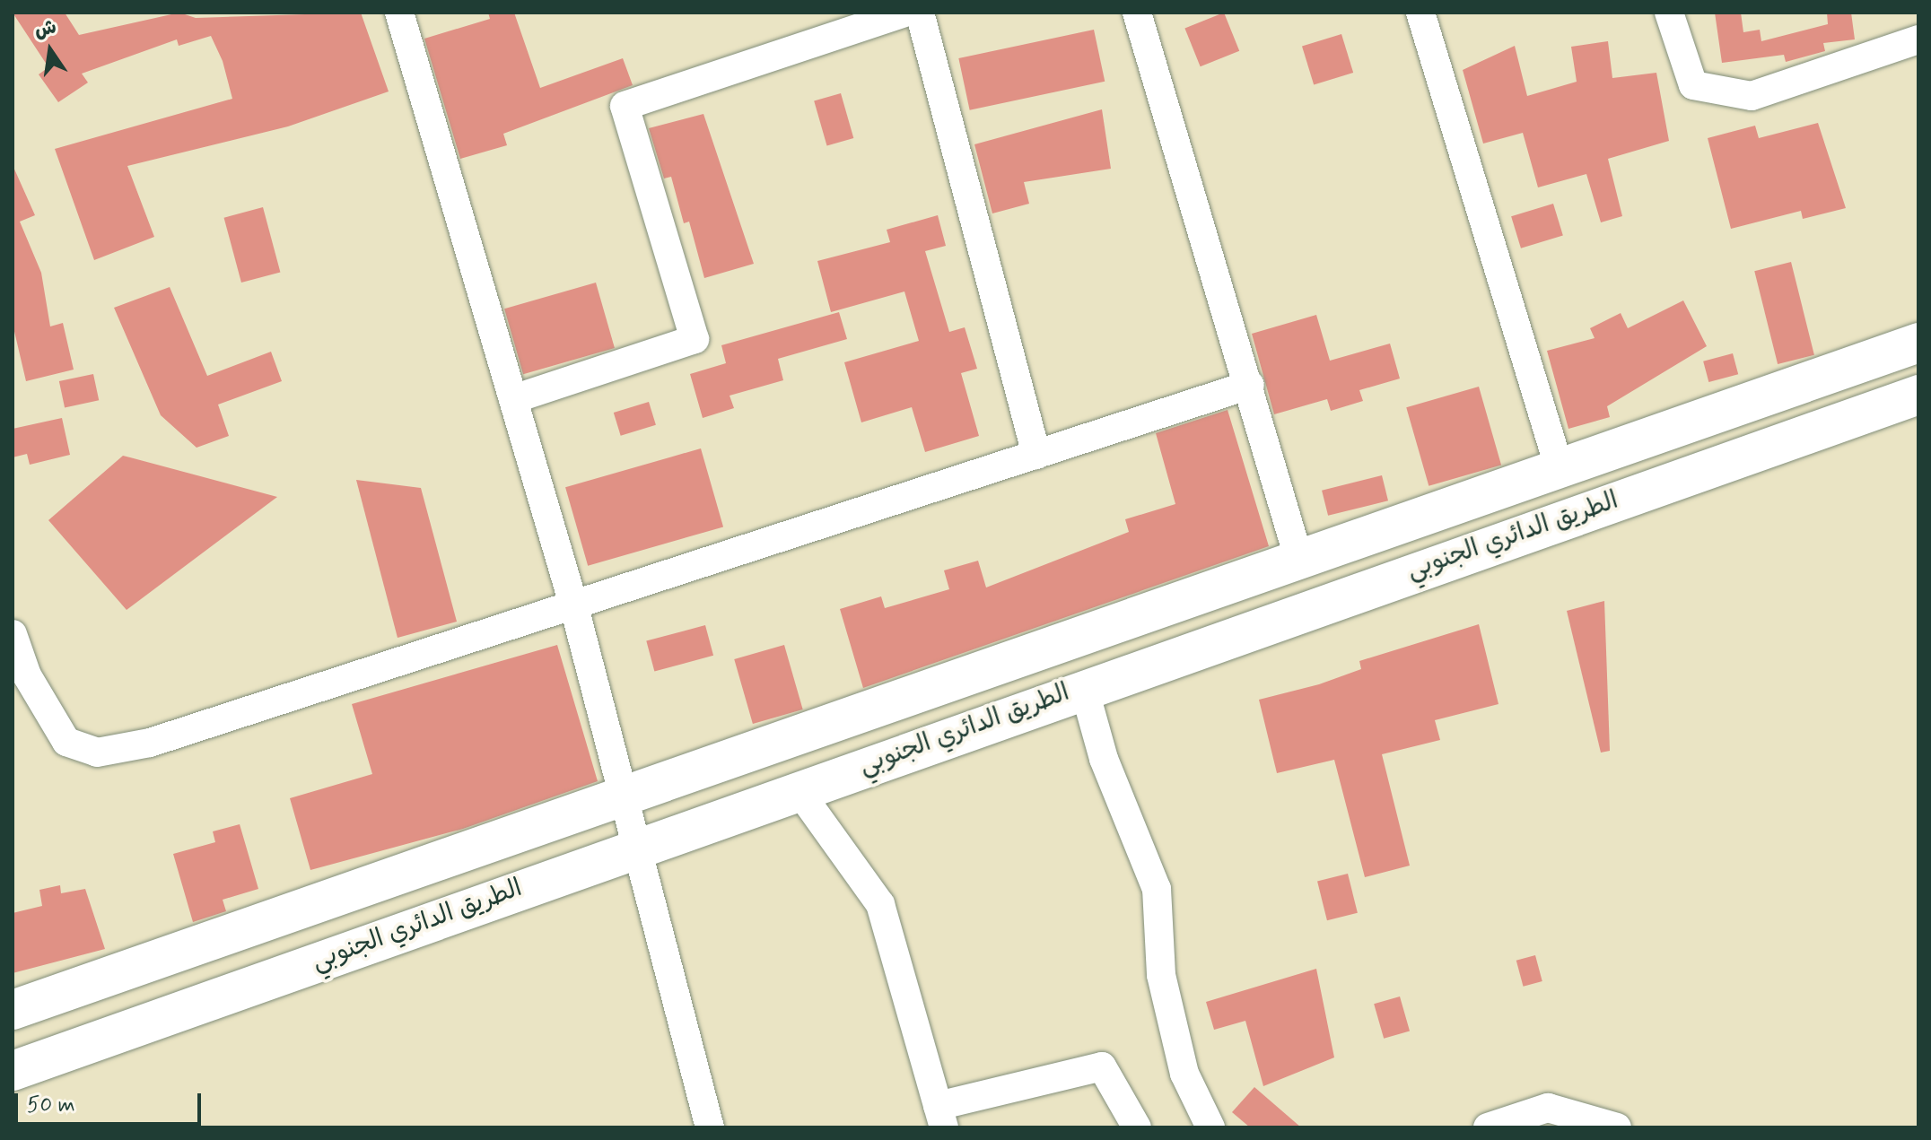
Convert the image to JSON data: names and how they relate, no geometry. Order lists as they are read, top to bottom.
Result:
{
  "streets": {
    "main road": ["الطريق الدائري الجنوبي"]
  },
  "scale_bar": "50 m",
  "north": "top"
}
